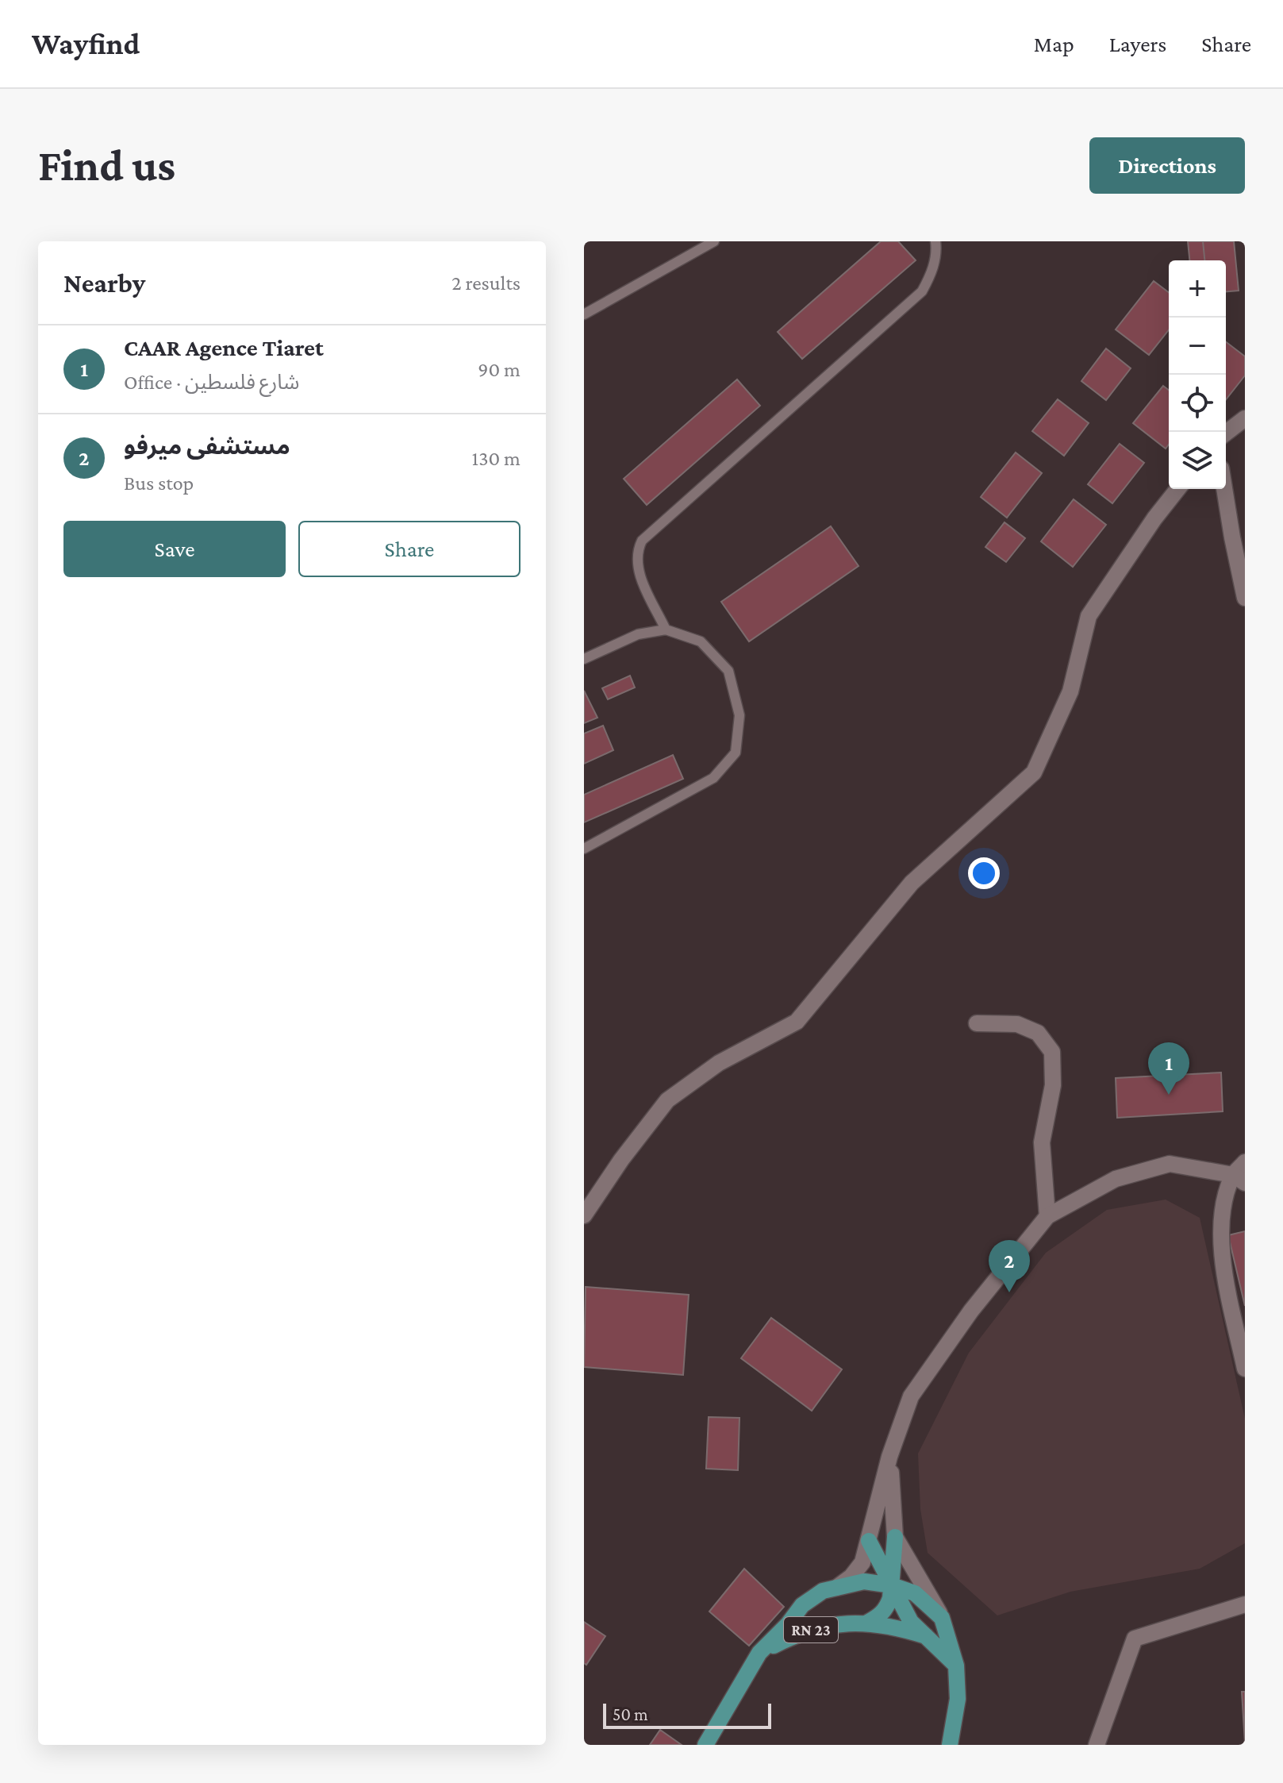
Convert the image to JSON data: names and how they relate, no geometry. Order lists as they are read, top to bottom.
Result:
{
  "streets": {
    "main road": ["RN 23"]
  },
  "scale_bar": "50 m",
  "page": {
    "header": "Wayfind",
    "nav": ["Map", "Layers", "Share"],
    "buttons": [
      "Directions",
      ["Save", "Share"]
    ],
    "title": "Find us",
    "heading": ["Nearby", "2 results"],
    "map_buttons": ["+", "−"],
    "list": [
      {
        "mark": "1",
        "name": "CAAR Agence Tiaret",
        "note": "Office · شارع فلسطين",
        "value": "90 m"
      },
      {
        "mark": "2",
        "name": "مستشفى ميرفو",
        "note": "Bus stop",
        "value": "130 m"
      }
    ],
    "pins": ["1", "2"],
    "scale": "50 m"
  }
}
